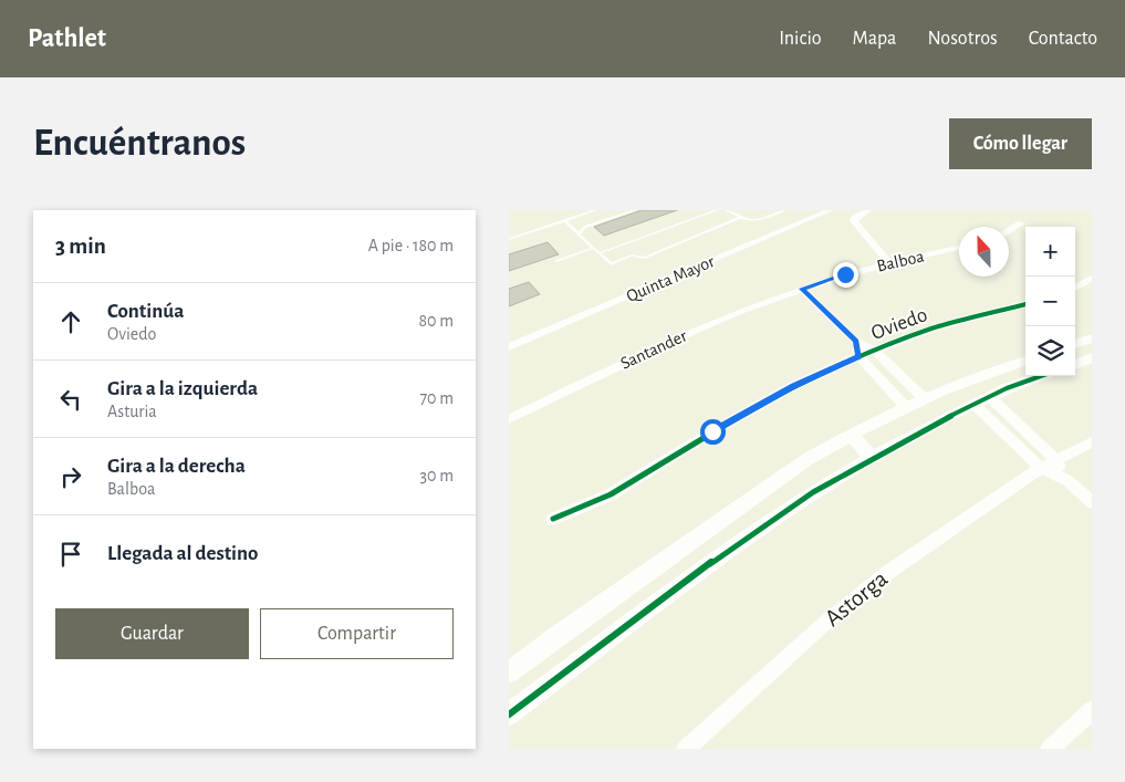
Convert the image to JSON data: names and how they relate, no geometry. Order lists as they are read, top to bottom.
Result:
{
  "streets": {
    "street": [
      "Balboa",
      "Quinta Mayor",
      "Oviedo",
      "Santander",
      "Astorga"
    ]
  },
  "crossings": [
    ["Balboa", "Santander"]
  ],
  "north": "top",
  "page": {
    "header": "Pathlet",
    "nav": [
      "Inicio",
      "Mapa",
      "Nosotros",
      "Contacto"
    ],
    "buttons": [
      "Cómo llegar",
      ["Guardar", "Compartir"]
    ],
    "title": "Encuéntranos",
    "heading": ["3 min", "A pie · 180 m"],
    "map_buttons": ["+", "−"],
    "list": [
      ["Continúa", "Oviedo", "80 m"],
      ["Gira a la izquierda", "Asturia", "70 m"],
      ["Gira a la derecha", "Balboa", "30 m"],
      "Llegada al destino"
    ]
  }
}
